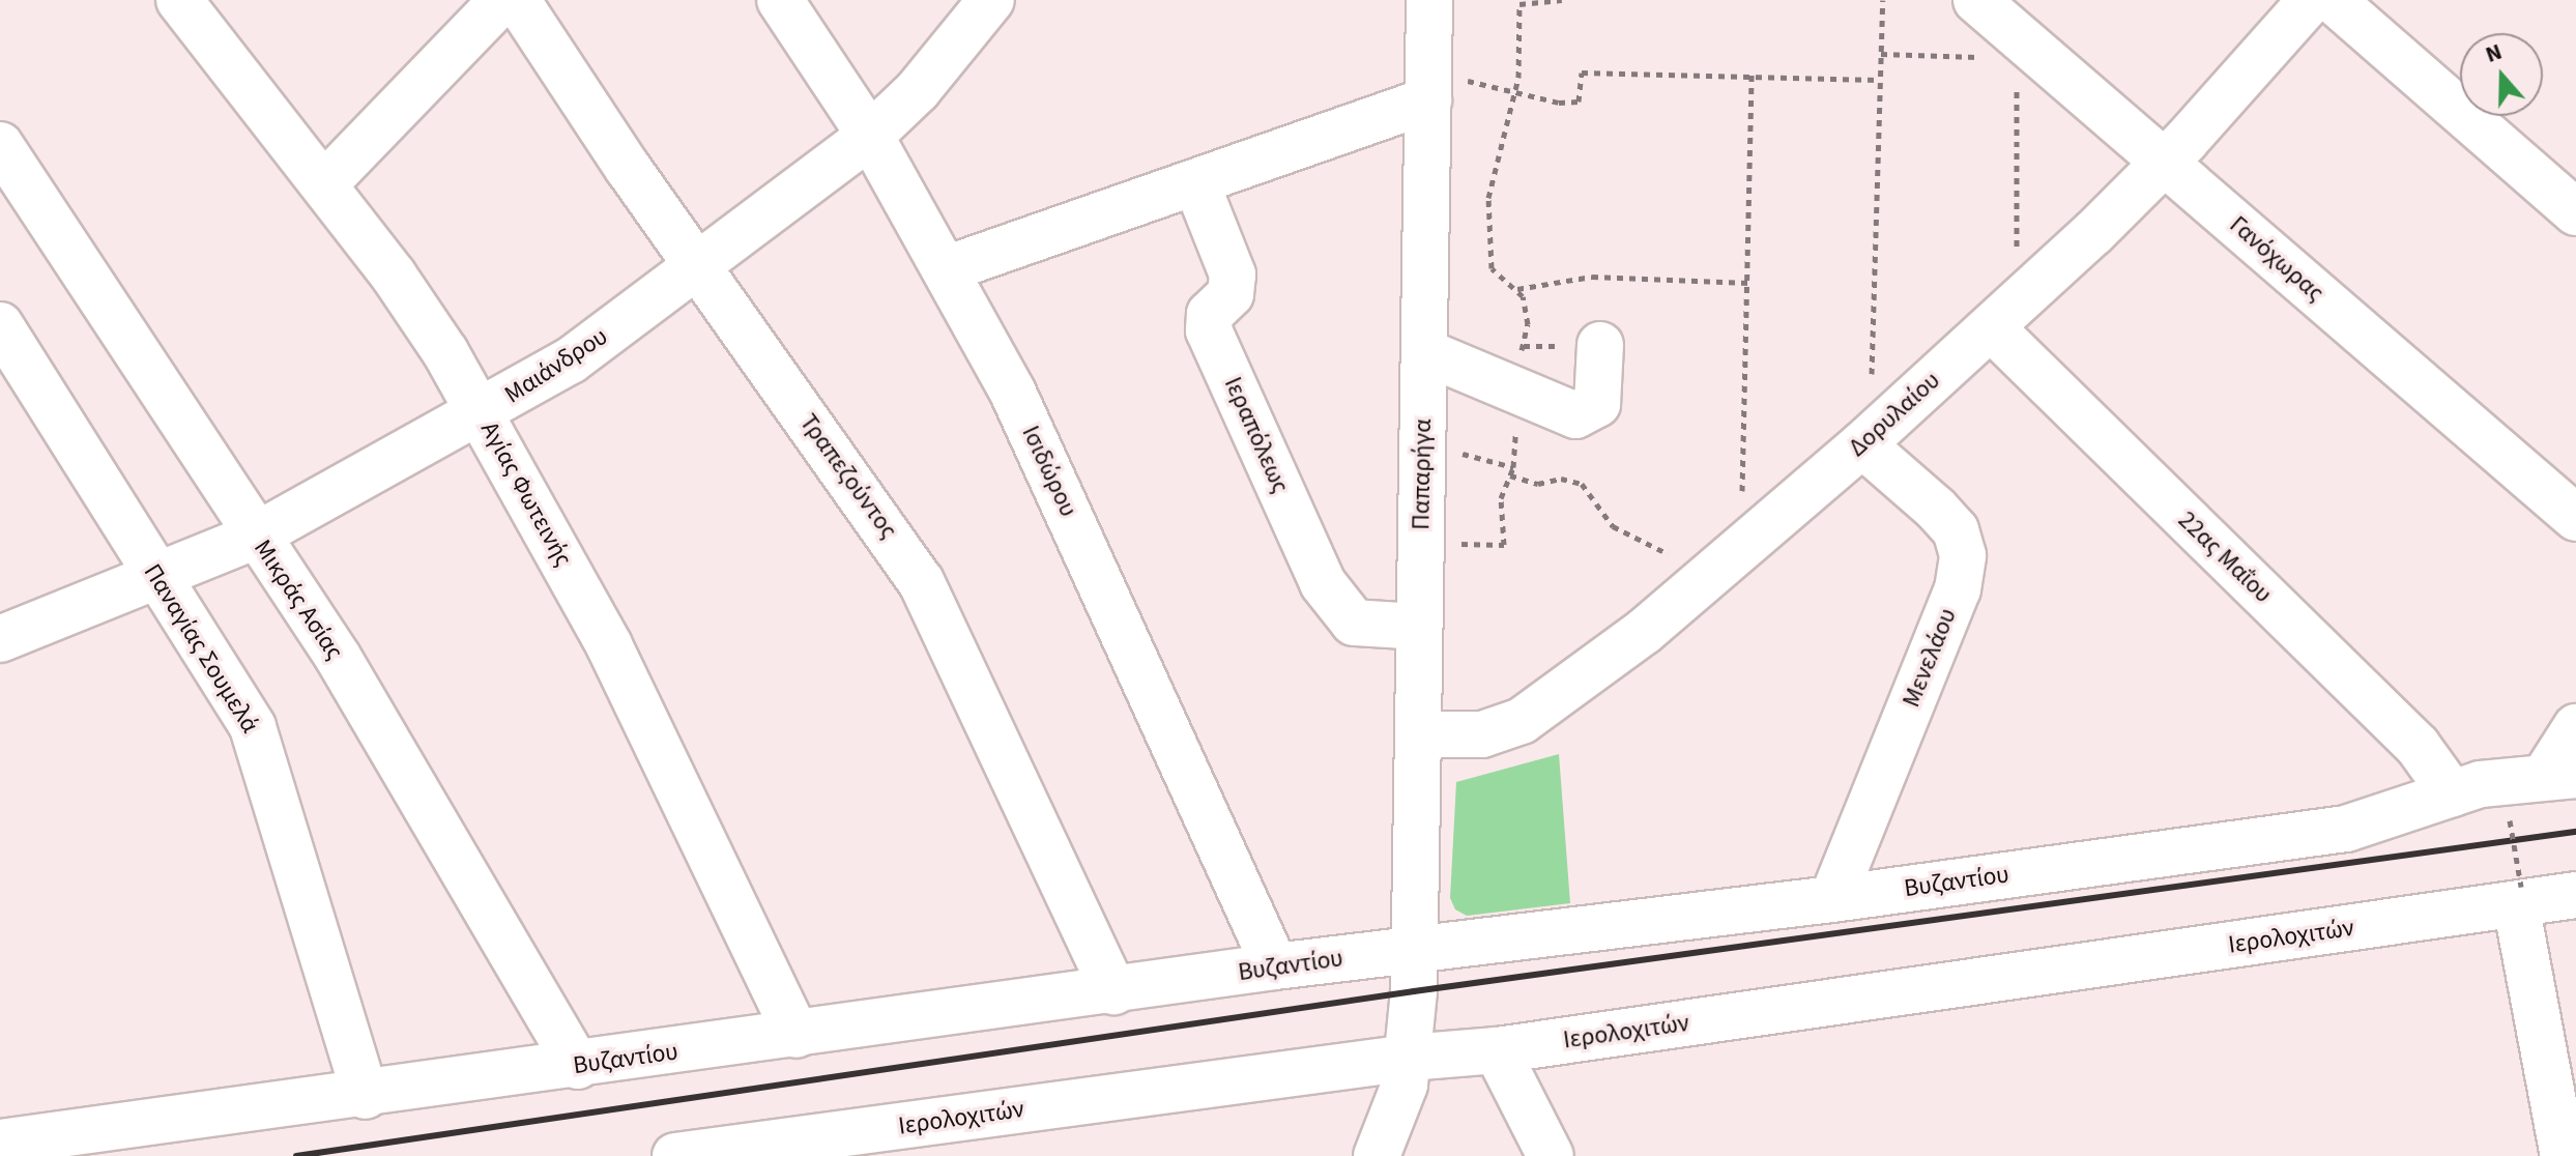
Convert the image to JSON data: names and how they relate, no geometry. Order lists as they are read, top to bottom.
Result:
{
  "streets": {
    "street": [
      "Γανόχωρας",
      "Μαιάνδρου",
      "Δορυλαίου",
      "Ιεραπόλεως",
      "Ισιδώρου",
      "Παπαρήγα",
      "Τραπεζούντος",
      "Αγίας Φωτεινής",
      "22ας Μαΐου",
      "Μικράς Ασίας",
      "Παναγίας Σουμελά",
      "Μενελάου",
      "Βυζαντίου",
      "Ιερολοχιτών"
    ]
  },
  "crossings": [
    ["Γανόχωρας", "Δορυλαίου"],
    ["Μαιάνδρου", "Ισιδώρου"],
    ["Μαιάνδρου", "Τραπεζούντος"],
    ["Μαιάνδρου", "Αγίας Φωτεινής"],
    ["Μαιάνδρου", "Μικράς Ασίας"],
    ["Μαιάνδρου", "Παναγίας Σουμελά"],
    ["Δορυλαίου", "Παπαρήγα"],
    ["Δορυλαίου", "22ας Μαΐου"],
    ["Δορυλαίου", "Μενελάου"],
    ["Ιεραπόλεως", "Παπαρήγα"],
    ["Ισιδώρου", "Βυζαντίου"],
    ["Παπαρήγα", "Βυζαντίου"],
    ["Παπαρήγα", "Ιερολοχιτών"],
    ["Τραπεζούντος", "Βυζαντίου"],
    ["Αγίας Φωτεινής", "Βυζαντίου"],
    ["22ας Μαΐου", "Βυζαντίου"],
    ["Μικράς Ασίας", "Βυζαντίου"],
    ["Παναγίας Σουμελά", "Βυζαντίου"],
    ["Μενελάου", "Βυζαντίου"]
  ],
  "north": "top"
}
